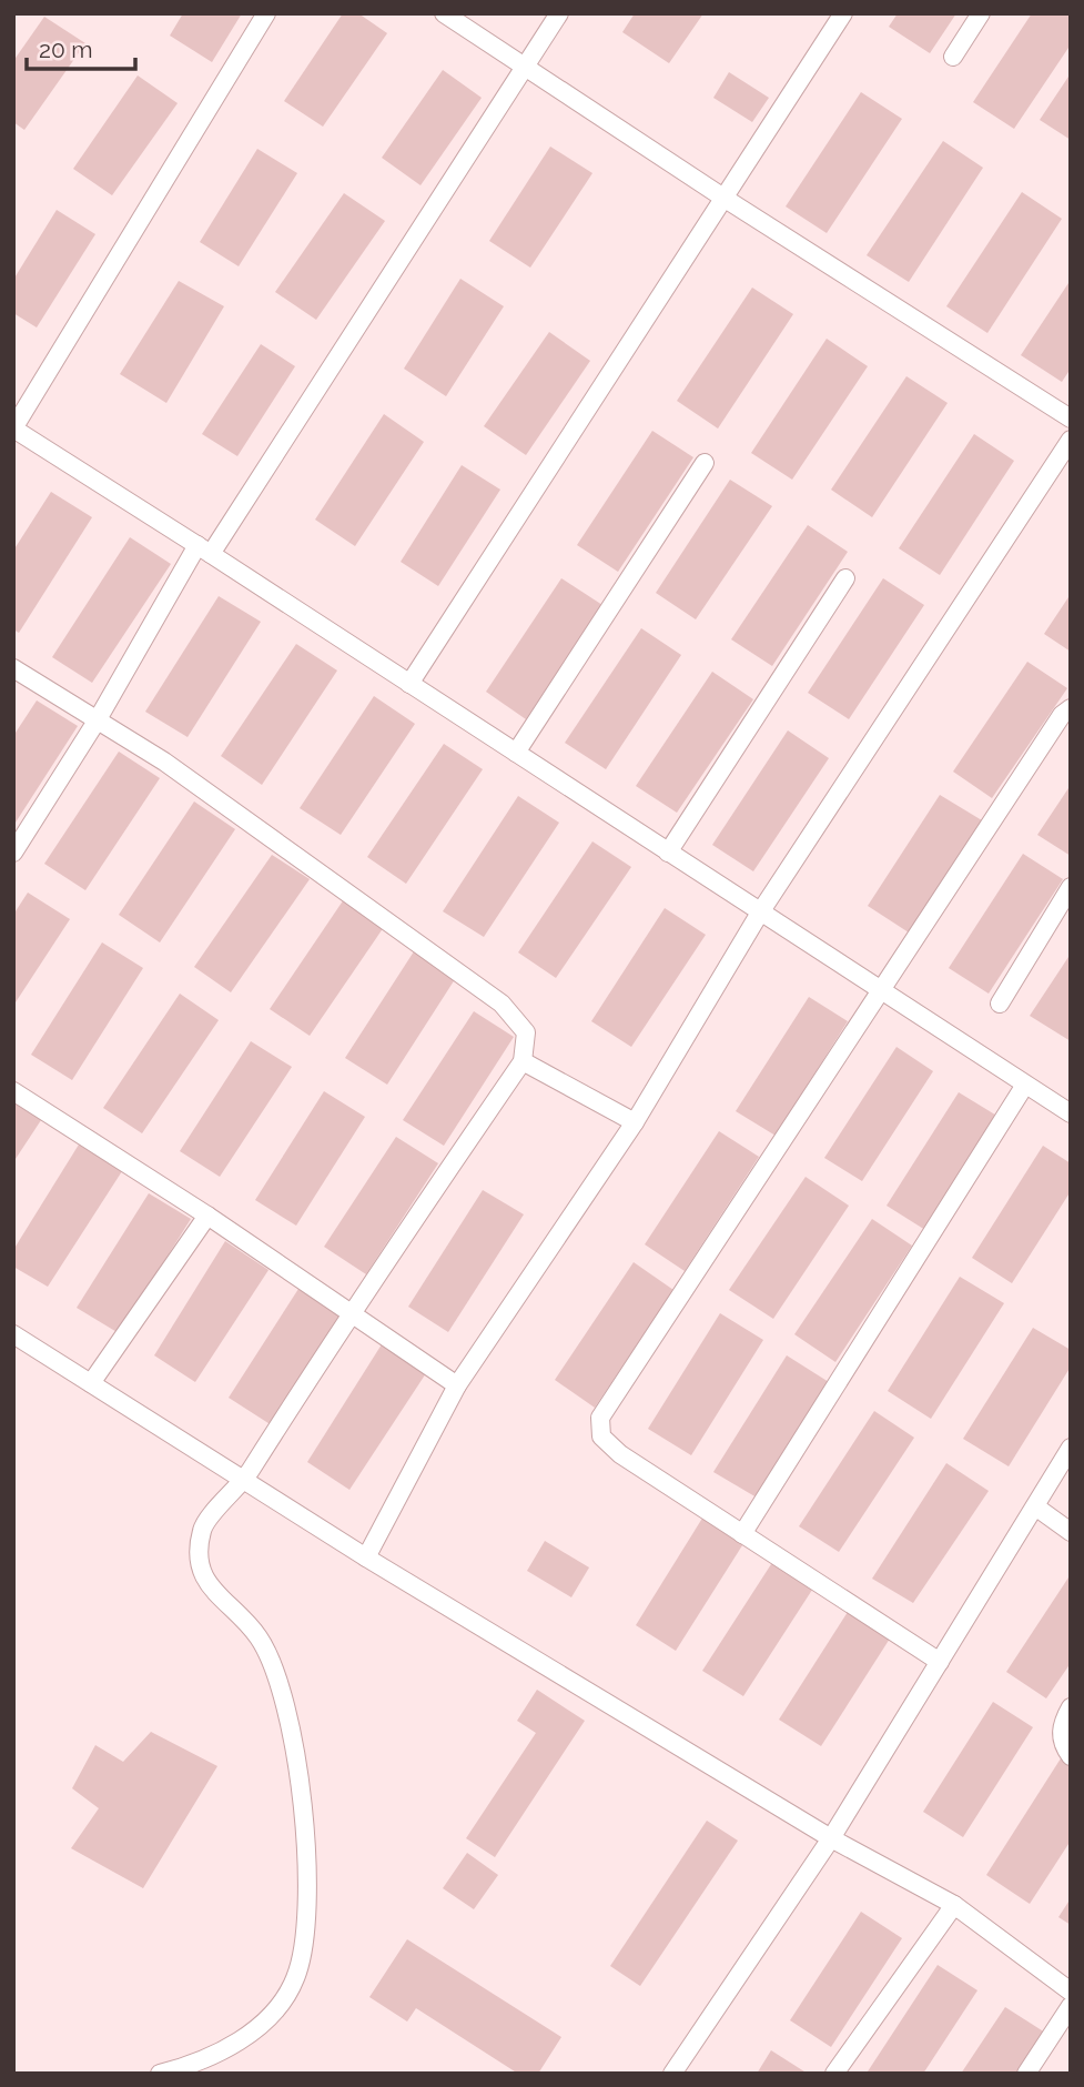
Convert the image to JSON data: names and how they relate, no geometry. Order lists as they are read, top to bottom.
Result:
{
  "scale_bar": "20 m"
}
